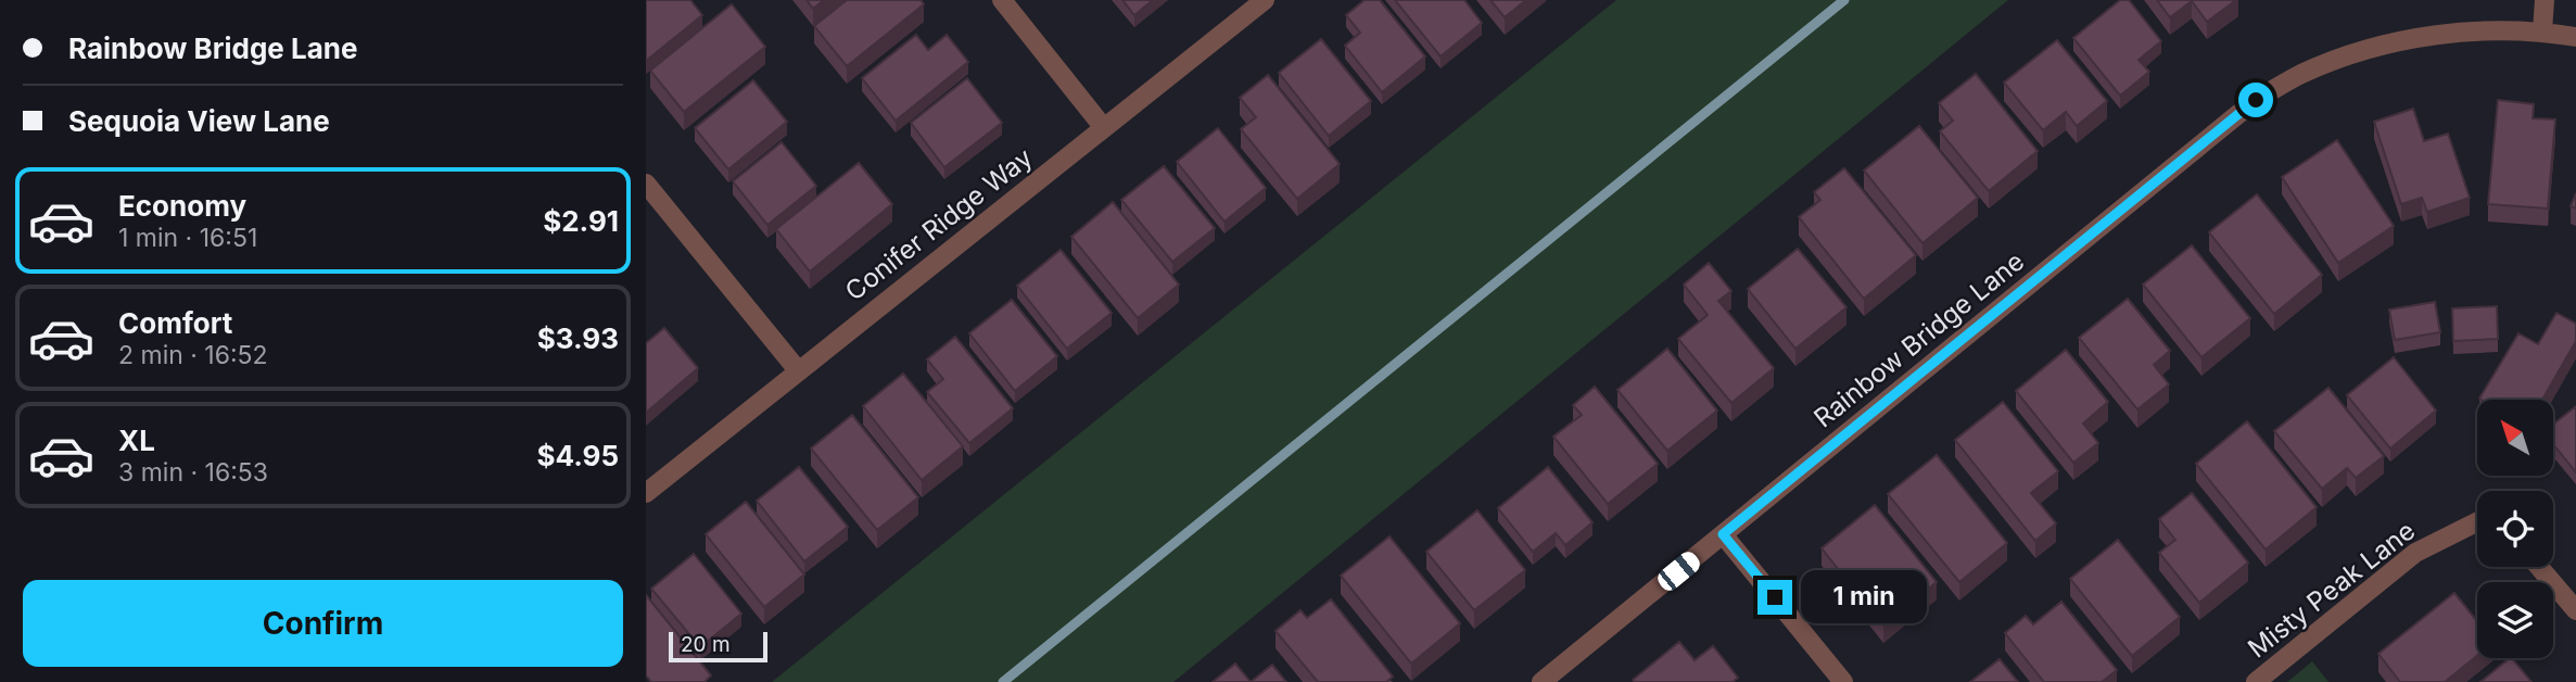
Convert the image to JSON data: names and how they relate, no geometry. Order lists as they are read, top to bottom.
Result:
{
  "streets": {
    "street": ["Conifer Ridge Way", "Rainbow Bridge Lane", "Misty Peak Lane"]
  },
  "scale_bar": "20 m",
  "north": "top left",
  "page": {
    "banner": ["Rainbow Bridge Lane", "Sequoia View Lane"],
    "list": [
      {
        "name": "Economy",
        "note": "1 min · 16:51",
        "value": "$2.91"
      },
      {
        "name": "Comfort",
        "note": "2 min · 16:52",
        "value": "$3.93"
      },
      {
        "name": "XL",
        "note": "3 min · 16:53",
        "value": "$4.95"
      }
    ],
    "buttons": "Confirm",
    "bubble": "1 min",
    "scale": "20 m"
  }
}
